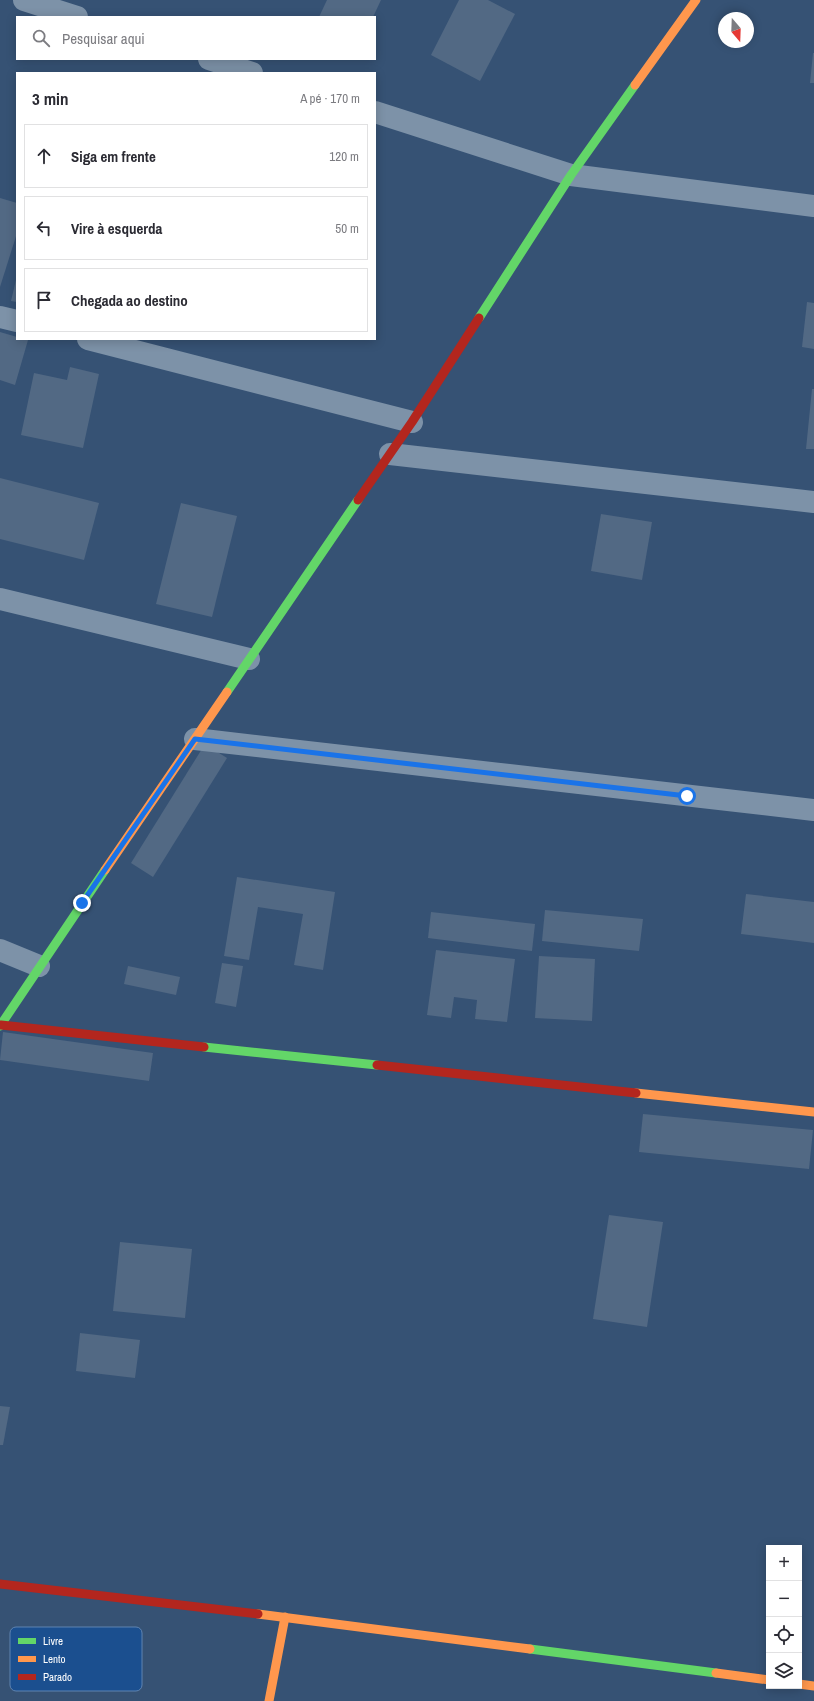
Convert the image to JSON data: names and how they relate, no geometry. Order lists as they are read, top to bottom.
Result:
{
  "legend": ["Livre", "Lento", "Parado"],
  "north": "bottom",
  "page": {
    "search": "Pesquisar aqui",
    "heading": ["3 min", "A pé · 170 m"],
    "list": [
      ["Siga em frente", "120 m"],
      ["Vire à esquerda", "50 m"],
      "Chegada ao destino"
    ],
    "map_buttons": ["+", "−"]
  }
}
